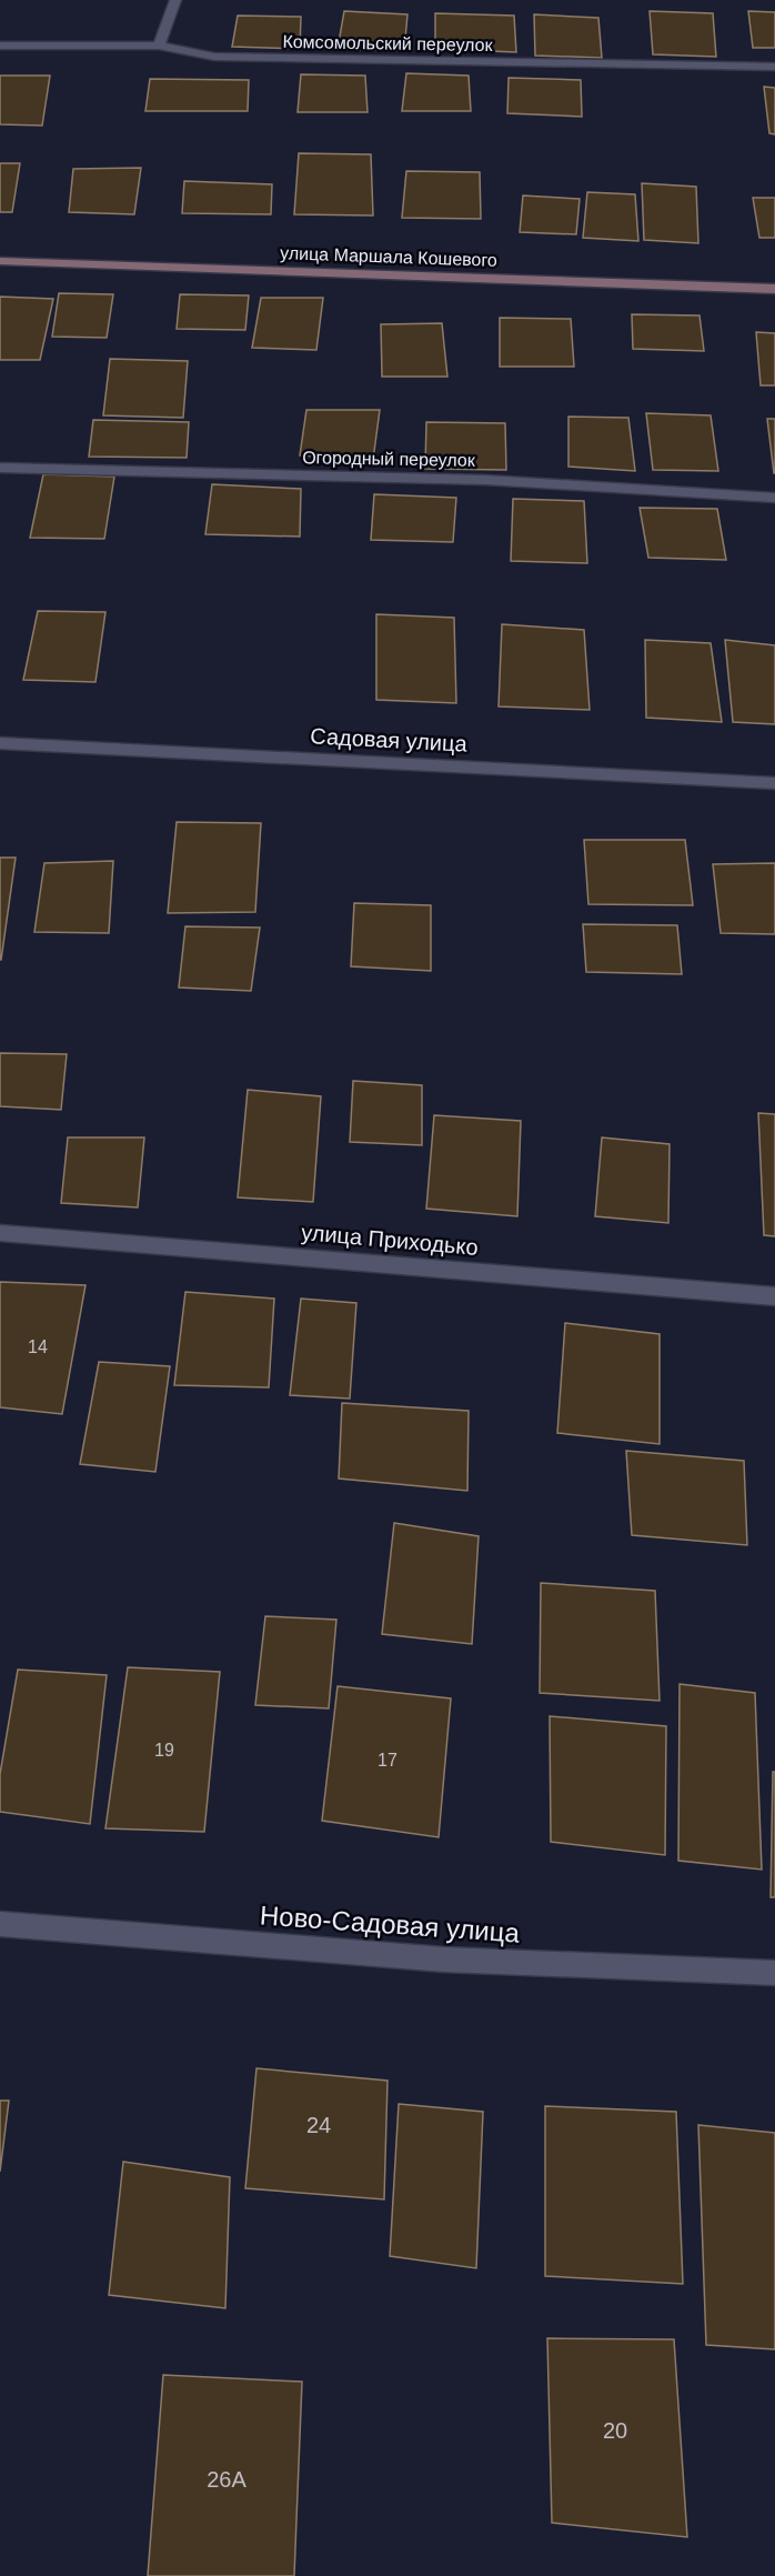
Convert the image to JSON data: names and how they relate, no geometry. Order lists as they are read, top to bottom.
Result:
{
  "streets": {
    "main road": ["улица Маршала Кошевого"],
    "street": [
      "Комсомольский переулок",
      "Огородный переулок",
      "Садовая улица",
      "улица Приходько",
      "Ново-Садовая улица"
    ]
  },
  "house_numbers": [
    "14",
    "19",
    "17",
    "24",
    "20",
    "26А"
  ]
}
